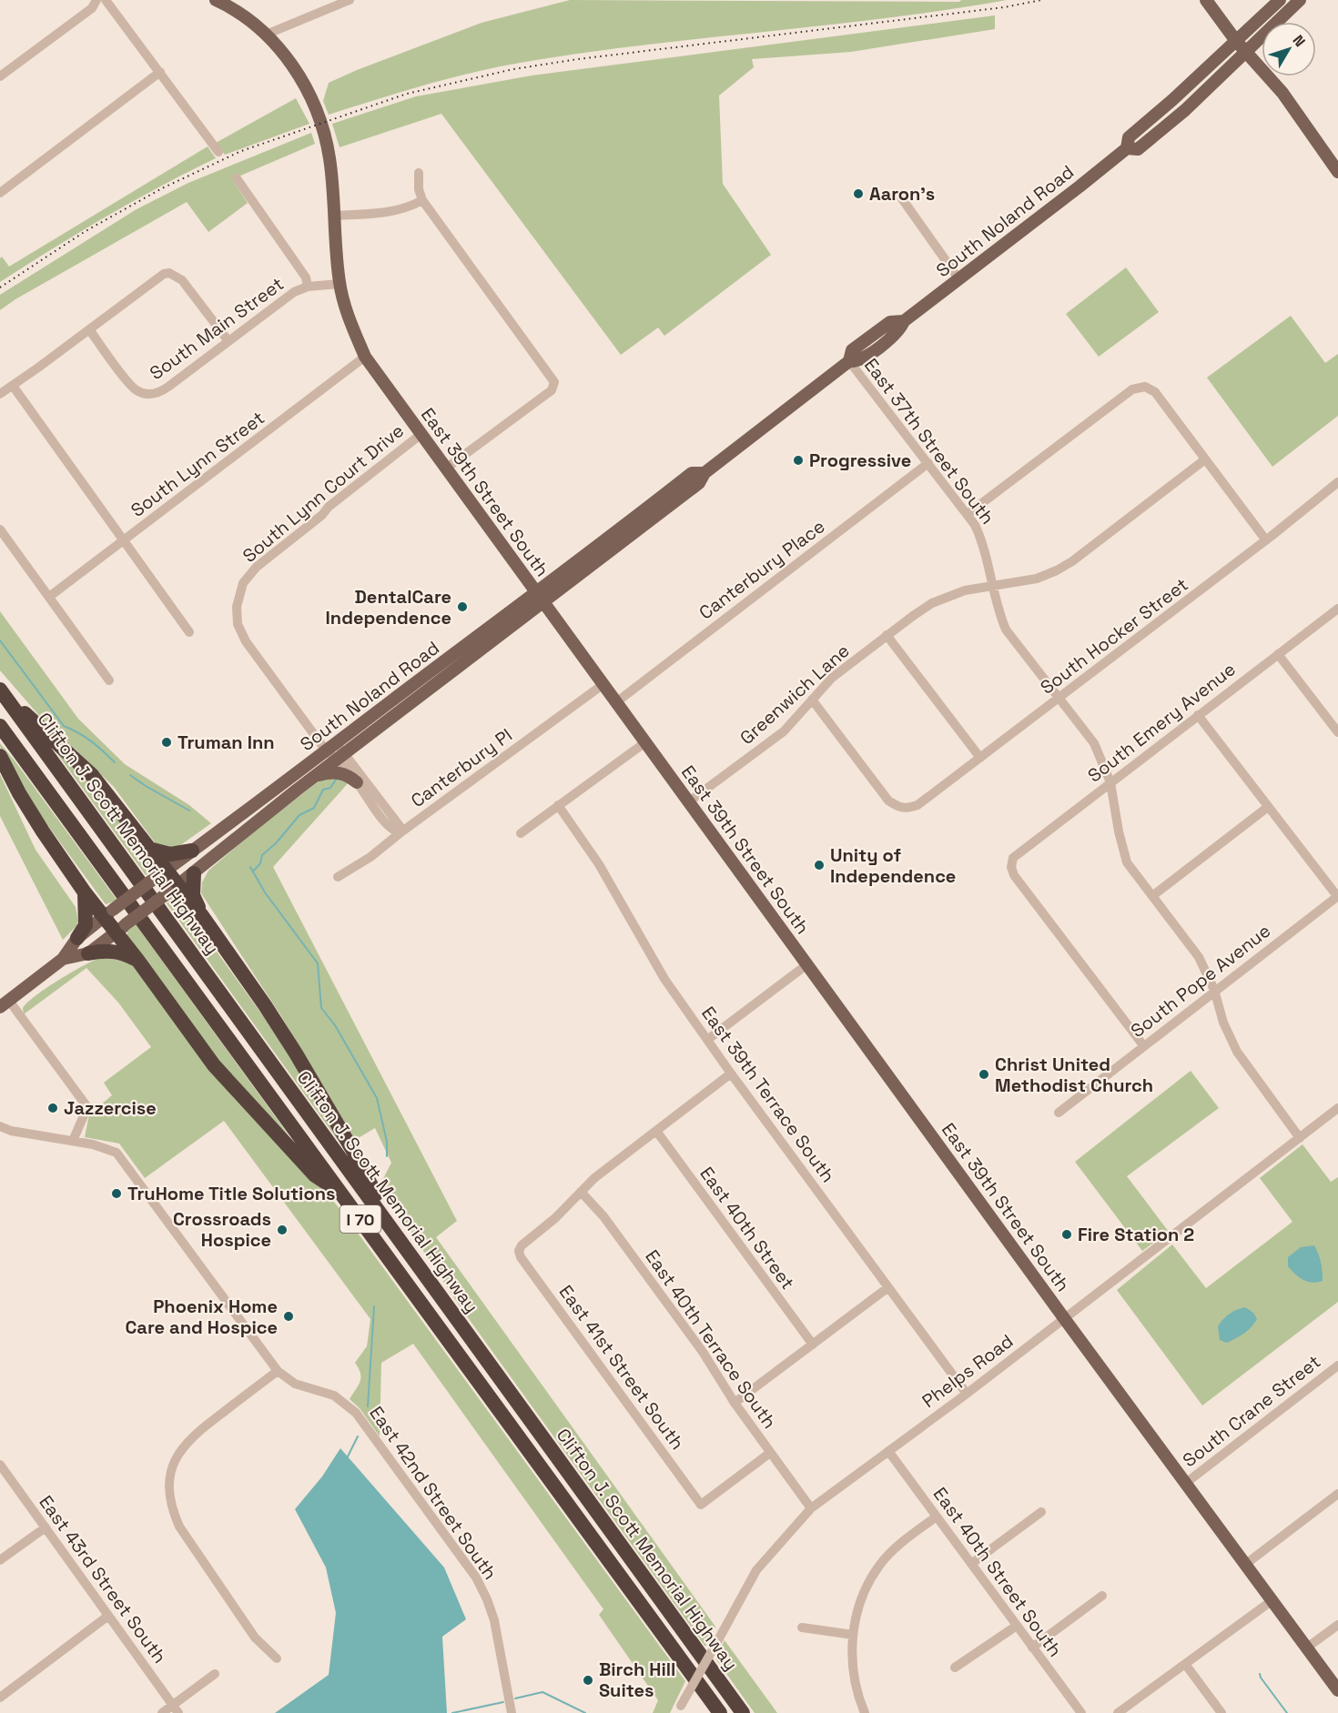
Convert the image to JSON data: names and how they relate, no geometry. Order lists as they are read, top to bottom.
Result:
{
  "streets": {
    "highway": ["Clifton J. Scott Memorial Highway", "I 70"],
    "main road": ["South Noland Road", "East 39th Street South"],
    "street": [
      "South Main Street",
      "East 37th Street South",
      "South Lynn Street",
      "South Lynn Court Drive",
      "Canterbury Place",
      "South Hocker Street",
      "Greenwich Lane",
      "South Emery Avenue",
      "Canterbury Pl",
      "South Pope Avenue",
      "East 39th Terrace South",
      "East 40th Street",
      "East 40th Terrace South",
      "East 41st Street South",
      "Phelps Road",
      "South Crane Street",
      "East 42nd Street South",
      "East 40th Street South",
      "East 43rd Street South"
    ]
  },
  "crossings": [
    ["South Noland Road", "East 37th Street South"],
    ["South Noland Road", "East 39th Street South"],
    ["South Noland Road", "South Lynn Court Drive"],
    ["South Main Street", "East 39th Street South"],
    ["East 37th Street South", "Canterbury Place"],
    ["East 37th Street South", "South Hocker Street"],
    ["East 37th Street South", "Greenwich Lane"],
    ["East 37th Street South", "South Emery Avenue"],
    ["East 37th Street South", "South Pope Avenue"],
    ["East 37th Street South", "Phelps Road"],
    ["South Lynn Street", "East 39th Street South"],
    ["East 39th Street South", "South Lynn Court Drive"],
    ["East 39th Street South", "Canterbury Place"],
    ["East 39th Street South", "Greenwich Lane"],
    ["East 39th Street South", "Canterbury Pl"],
    ["East 39th Street South", "Phelps Road"],
    ["East 39th Street South", "South Crane Street"],
    ["South Lynn Court Drive", "Canterbury Pl"],
    ["South Hocker Street", "Greenwich Lane"],
    ["South Emery Avenue", "South Pope Avenue"],
    ["East 39th Terrace South", "Phelps Road"],
    ["East 40th Terrace South", "East 41st Street South"],
    ["East 40th Terrace South", "Phelps Road"],
    ["Phelps Road", "East 40th Street South"]
  ],
  "places": [
    "Aaron's",
    "Progressive",
    "DentalCare Independence",
    "Truman Inn",
    "Unity of Independence",
    "Christ United Methodist Church",
    "Jazzercise",
    "TruHome Title Solutions",
    "Crossroads Hospice",
    "Fire Station 2",
    "Phoenix Home Care and Hospice",
    "Birch Hill Suites"
  ],
  "north": "top right"
}
